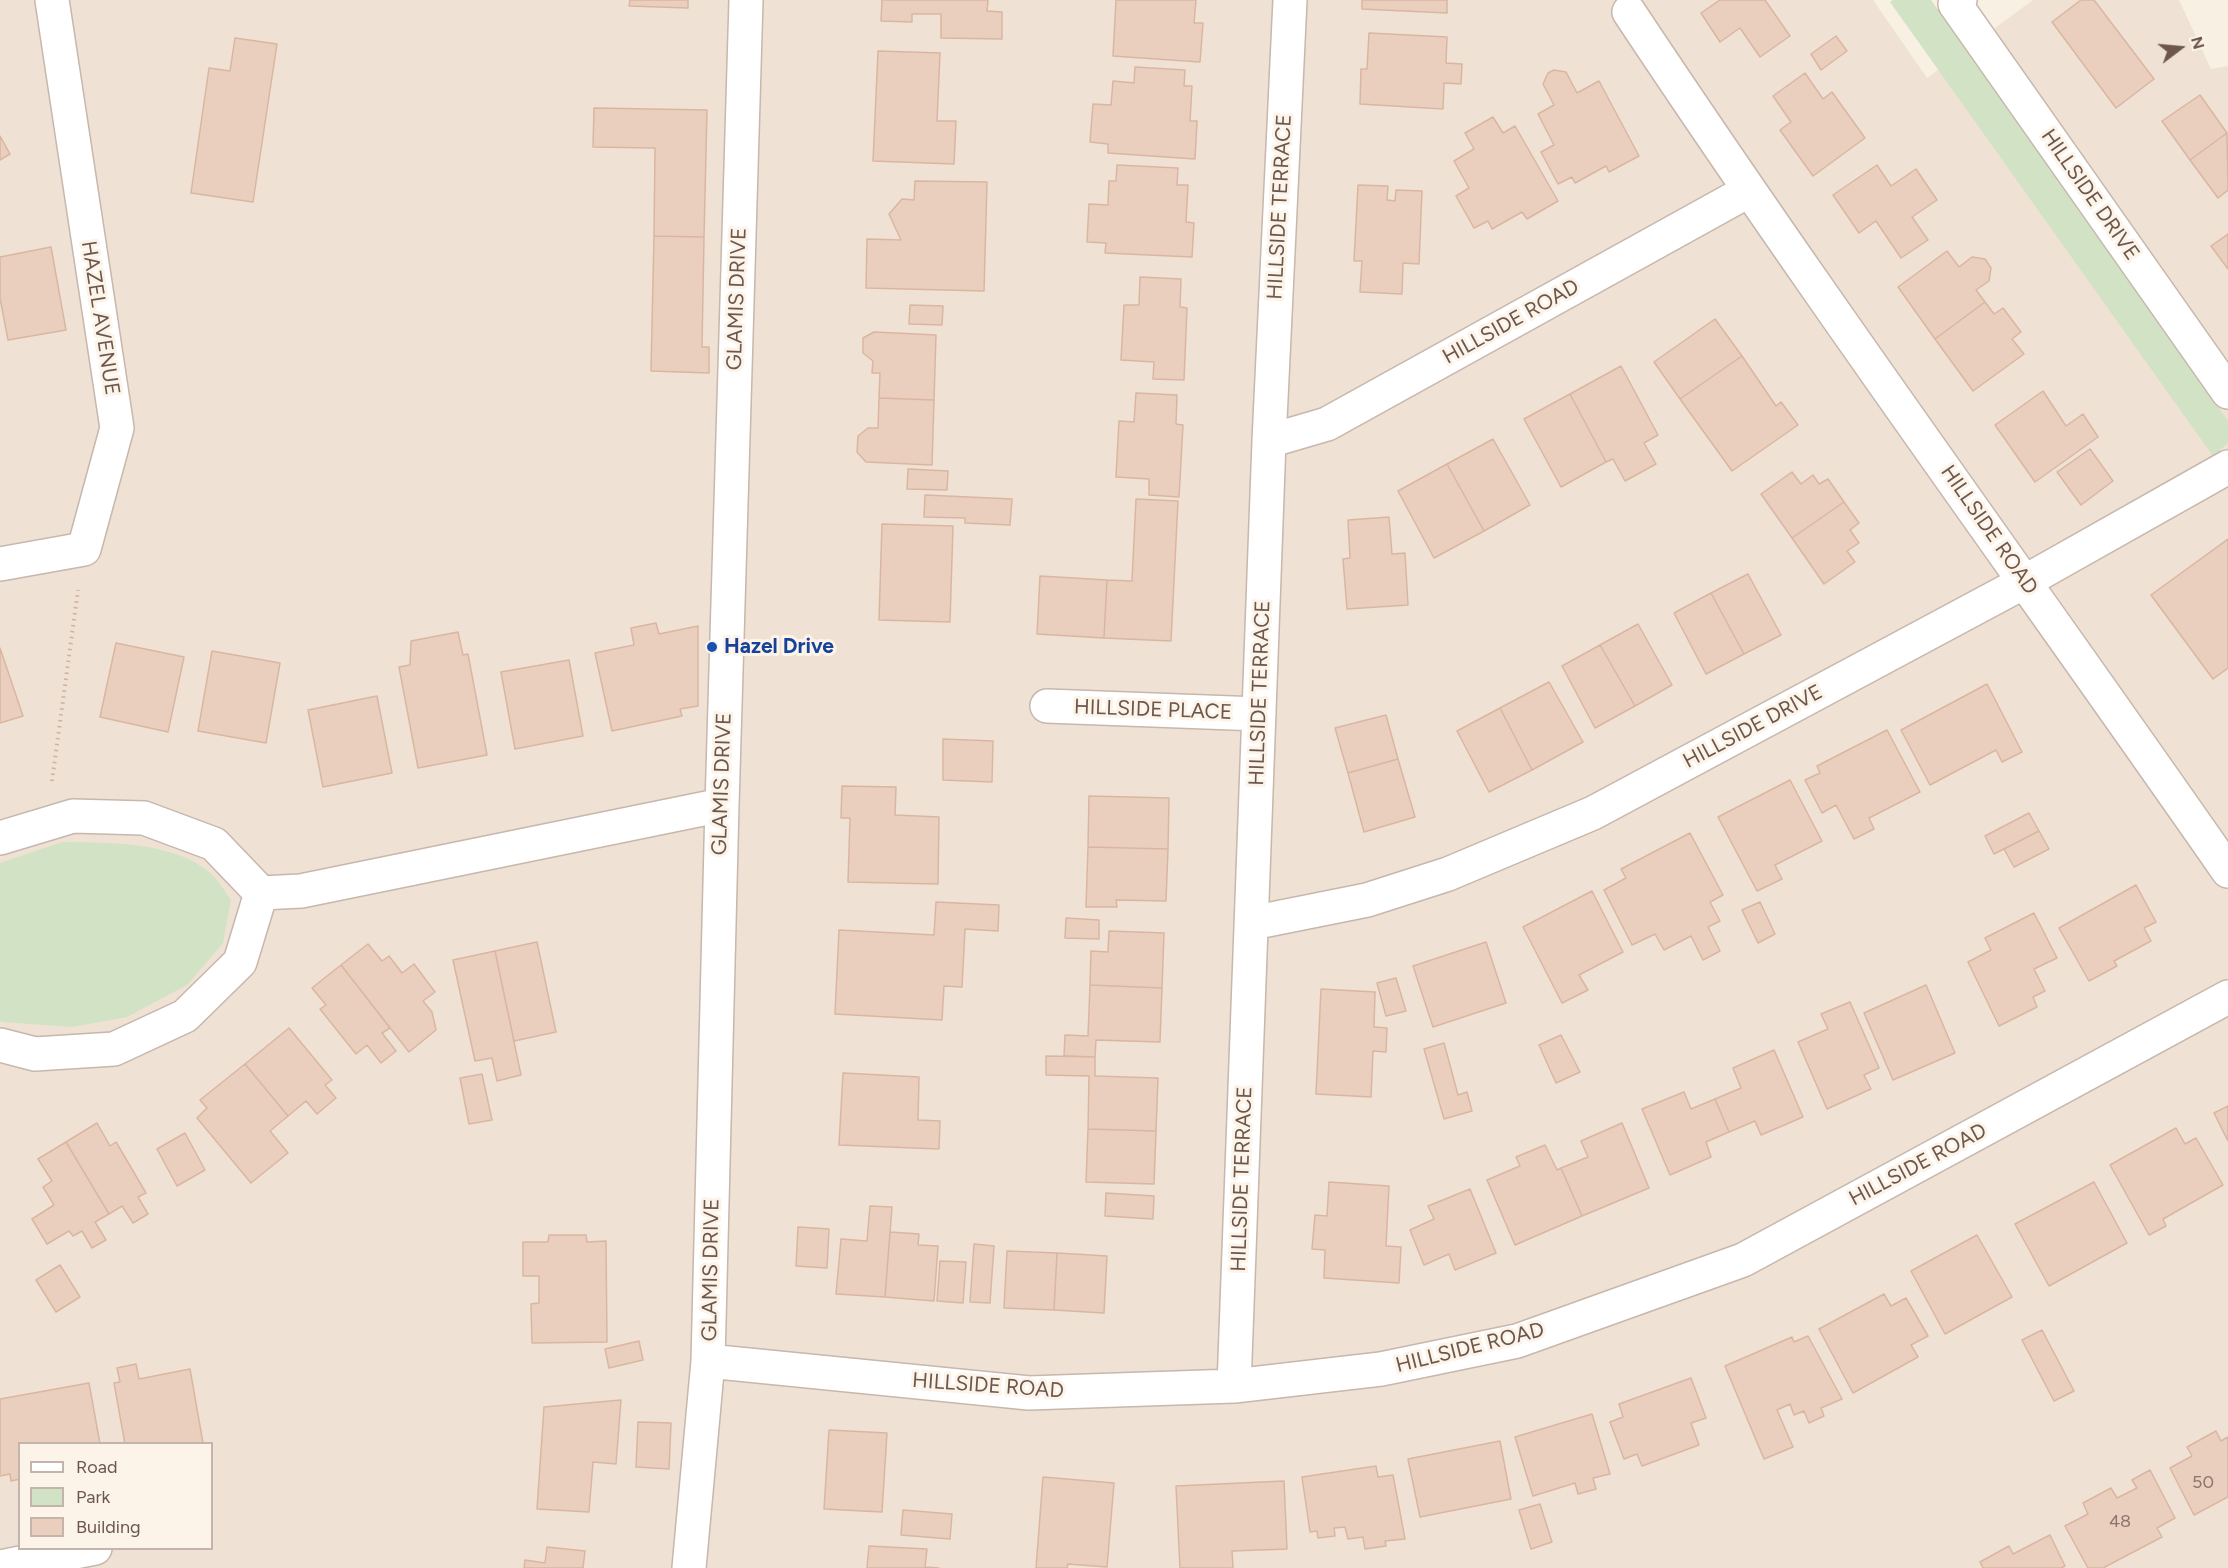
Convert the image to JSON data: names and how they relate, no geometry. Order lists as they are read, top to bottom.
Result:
{
  "streets": {
    "street": [
      "HILLSIDE DRIVE",
      "HILLSIDE TERRACE",
      "GLAMIS DRIVE",
      "HAZEL AVENUE",
      "HILLSIDE ROAD",
      "HILLSIDE PLACE"
    ]
  },
  "crossings": [
    ["HILLSIDE DRIVE", "HILLSIDE TERRACE"],
    ["HILLSIDE DRIVE", "HILLSIDE ROAD"],
    ["HILLSIDE TERRACE", "HILLSIDE ROAD"],
    ["HILLSIDE TERRACE", "HILLSIDE PLACE"],
    ["GLAMIS DRIVE", "HILLSIDE ROAD"]
  ],
  "places": ["Hazel Drive"],
  "house_numbers": ["50", "48"],
  "legend": ["Road", "Park", "Building"],
  "north": "right"
}
